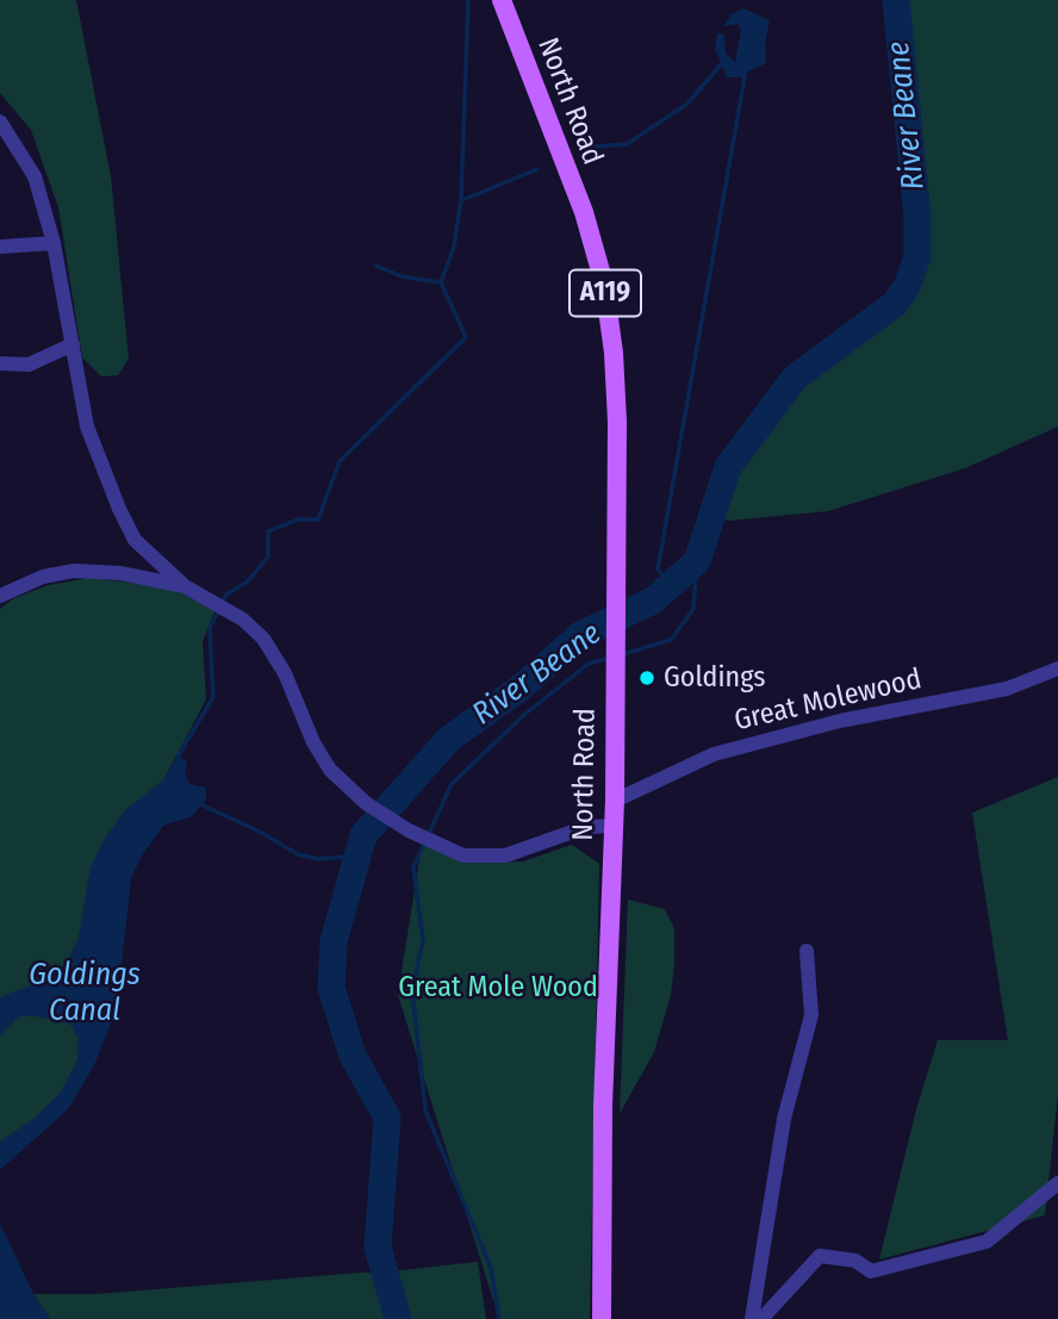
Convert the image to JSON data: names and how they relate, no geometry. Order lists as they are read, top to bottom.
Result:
{
  "streets": {
    "main road": ["North Road", "A119"],
    "street": ["Great Molewood"]
  },
  "crossings": [
    ["North Road", "Great Molewood"]
  ],
  "water": ["River Beane", "Goldings Canal"],
  "parks": ["Great Mole Wood"],
  "places": ["Goldings"]
}
